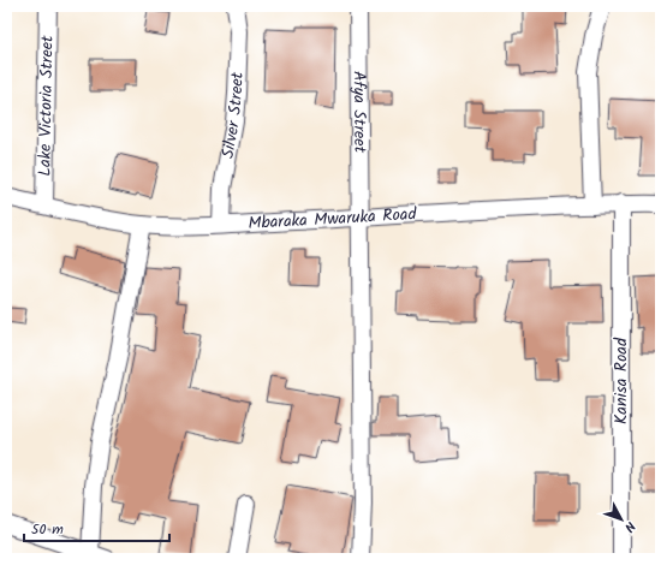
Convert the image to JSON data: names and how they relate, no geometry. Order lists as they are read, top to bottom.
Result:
{
  "streets": {
    "street": [
      "Lake Victoria Street",
      "Afya Street",
      "Silver Street",
      "Mbaraka Mwaruka Road",
      "Kanisa Road"
    ]
  },
  "crossings": [
    ["Lake Victoria Street", "Mbaraka Mwaruka Road"],
    ["Afya Street", "Mbaraka Mwaruka Road"],
    ["Silver Street", "Mbaraka Mwaruka Road"],
    ["Mbaraka Mwaruka Road", "Kanisa Road"]
  ],
  "scale_bar": "50 m",
  "north": "bottom right"
}
